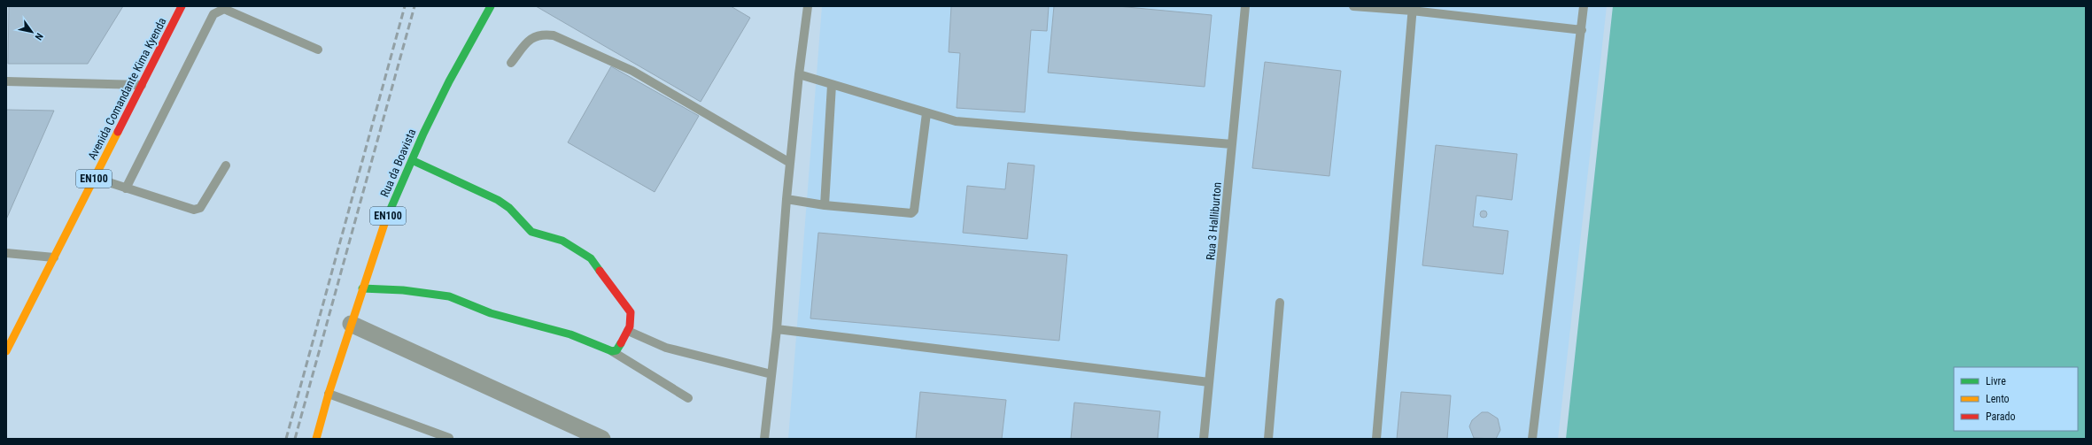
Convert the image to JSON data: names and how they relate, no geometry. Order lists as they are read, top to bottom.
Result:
{
  "streets": {
    "main road": ["Avenida Comandante Kima Kyenda", "Rua da Boavista", "EN100"],
    "lane": ["Rua 3 Halliburton"]
  },
  "legend": ["Livre", "Lento", "Parado"],
  "north": "bottom right"
}
